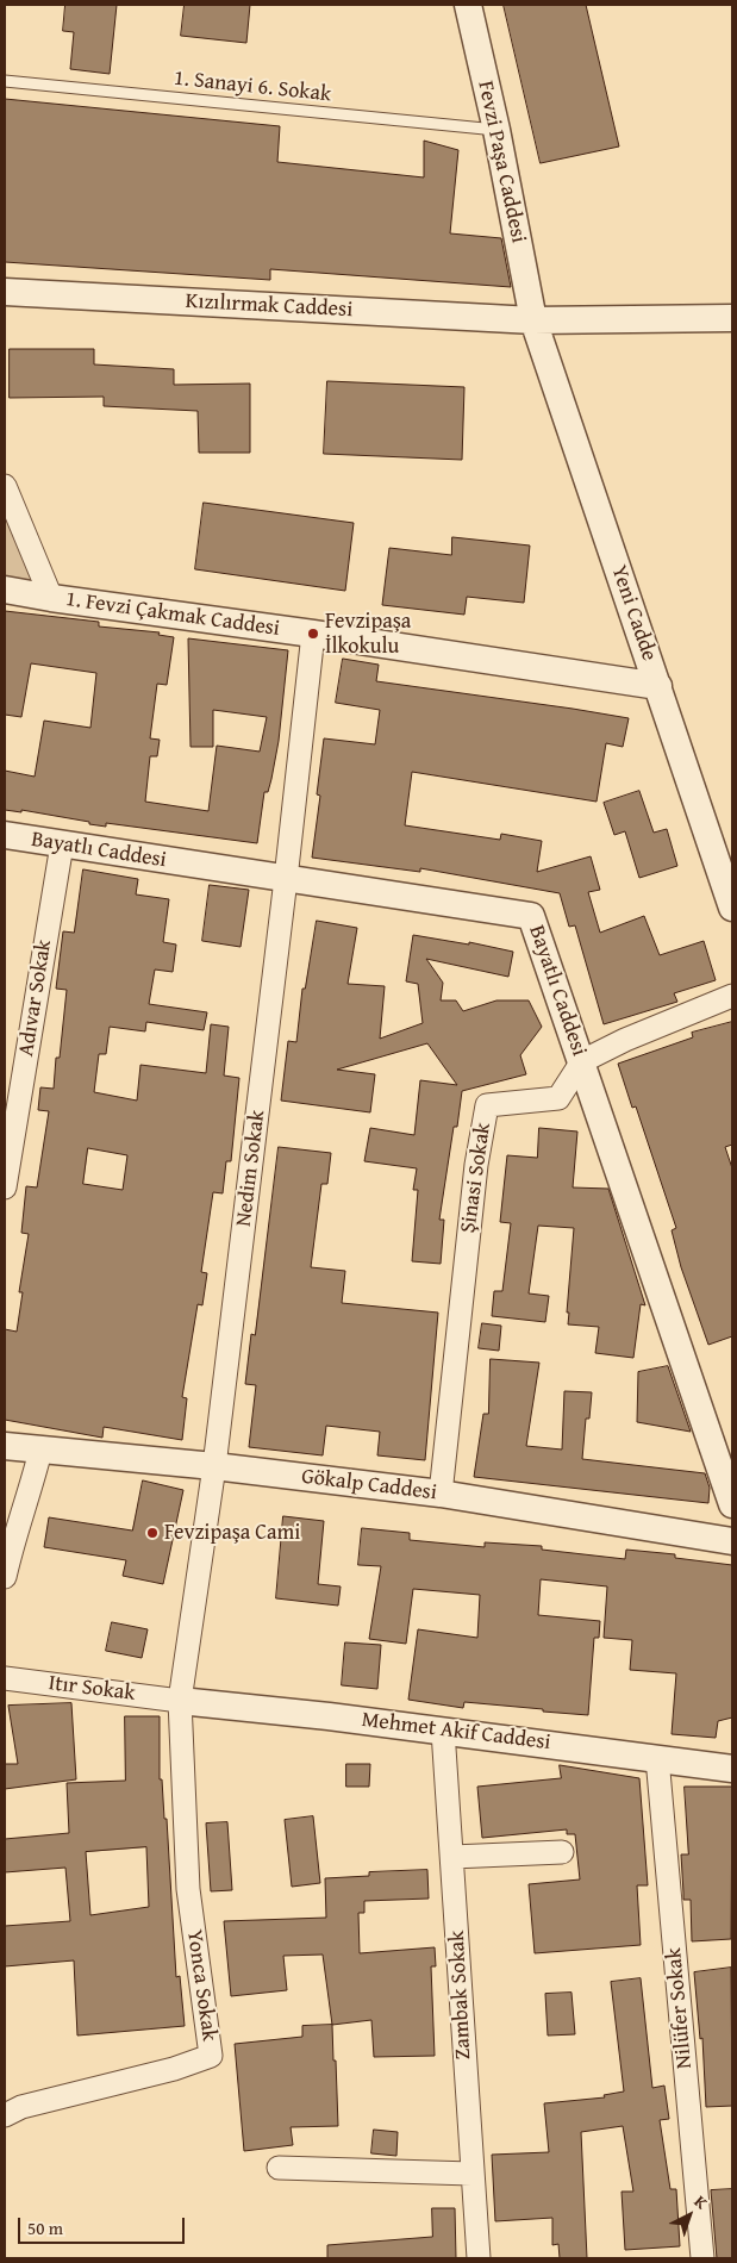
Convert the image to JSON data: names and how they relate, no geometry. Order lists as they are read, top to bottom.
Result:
{
  "streets": {
    "street": [
      "Fevzi Paşa Caddesi",
      "Kızılırmak Caddesi",
      "Yeni Cadde",
      "1. Fevzi Çakmak Caddesi",
      "Bayatlı Caddesi",
      "Adıvar Sokak",
      "Nedim Sokak",
      "Şinasi Sokak",
      "Gökalp Caddesi",
      "Itır Sokak",
      "Mehmet Akif Caddesi",
      "Yonca Sokak",
      "Zambak Sokak",
      "Nilüfer Sokak"
    ],
    "lane": ["1. Sanayi 6. Sokak"]
  },
  "crossings": [
    ["1. Sanayi 6. Sokak", "Fevzi Paşa Caddesi"],
    ["Fevzi Paşa Caddesi", "Kızılırmak Caddesi"],
    ["Fevzi Paşa Caddesi", "Yeni Cadde"],
    ["Kızılırmak Caddesi", "Yeni Cadde"],
    ["Yeni Cadde", "1. Fevzi Çakmak Caddesi"],
    ["1. Fevzi Çakmak Caddesi", "Nedim Sokak"],
    ["Bayatlı Caddesi", "Adıvar Sokak"],
    ["Bayatlı Caddesi", "Nedim Sokak"],
    ["Bayatlı Caddesi", "Şinasi Sokak"],
    ["Nedim Sokak", "Gökalp Caddesi"],
    ["Nedim Sokak", "Itır Sokak"],
    ["Nedim Sokak", "Mehmet Akif Caddesi"],
    ["Nedim Sokak", "Yonca Sokak"],
    ["Şinasi Sokak", "Gökalp Caddesi"],
    ["Itır Sokak", "Mehmet Akif Caddesi"],
    ["Itır Sokak", "Yonca Sokak"],
    ["Mehmet Akif Caddesi", "Yonca Sokak"],
    ["Mehmet Akif Caddesi", "Zambak Sokak"],
    ["Mehmet Akif Caddesi", "Nilüfer Sokak"]
  ],
  "places": ["Fevzipaşa İlkokulu", "Fevzipaşa Cami"],
  "scale_bar": "50 m",
  "north": "top right"
}
